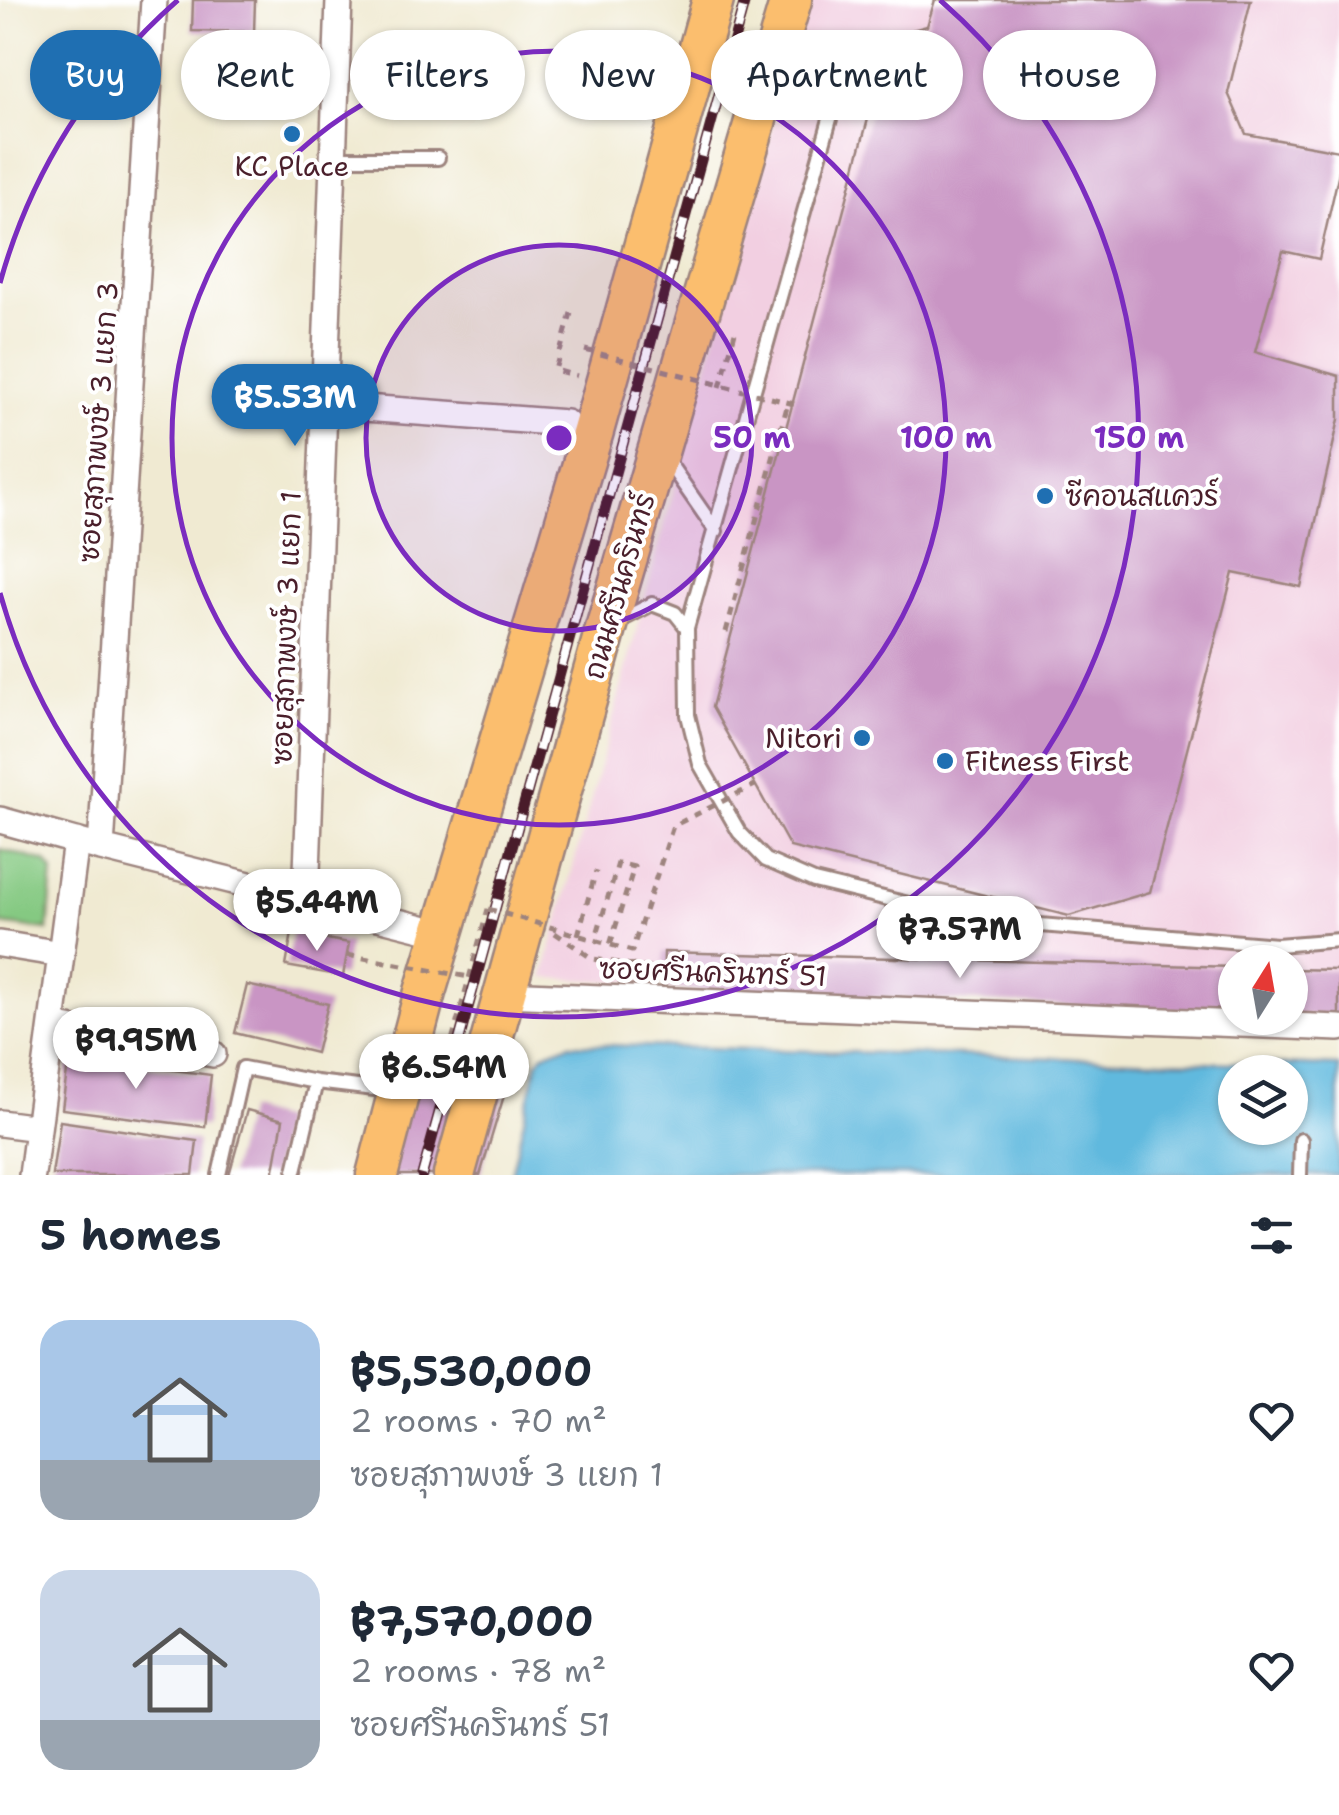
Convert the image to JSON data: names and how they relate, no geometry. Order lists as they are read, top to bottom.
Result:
{
  "streets": {
    "main road": ["ถนนศรีนครินทร์"],
    "street": ["ซอยสุภาพงษ์ 3 แยก 3", "ซอยสุภาพงษ์ 3 แยก 1", "ซอยศรีนครินทร์ 51"]
  },
  "crossings": [
    ["ถนนศรีนครินทร์", "ซอยศรีนครินทร์ 51"]
  ],
  "places": [
    "KC Place",
    "ซีคอนสแควร์",
    "Nitori",
    "Fitness First"
  ],
  "north": "top",
  "page": {
    "chip": [
      "Buy",
      "Rent",
      "Filters",
      "New",
      "Apartment",
      "House"
    ],
    "price": [
      "฿5.53M",
      "฿5.44M",
      "฿7.57M",
      "฿9.95M",
      "฿6.54M"
    ],
    "heading": "5 homes",
    "list": [
      {
        "name": "฿5,530,000",
        "note": "2 rooms · 70 m² · ซอยสุภาพงษ์ 3 แยก 1"
      },
      {
        "name": "฿7,570,000",
        "note": "2 rooms · 78 m² · ซอยศรีนครินทร์ 51"
      }
    ]
  },
  "rings": ["50 m", "100 m", "150 m"]
}
